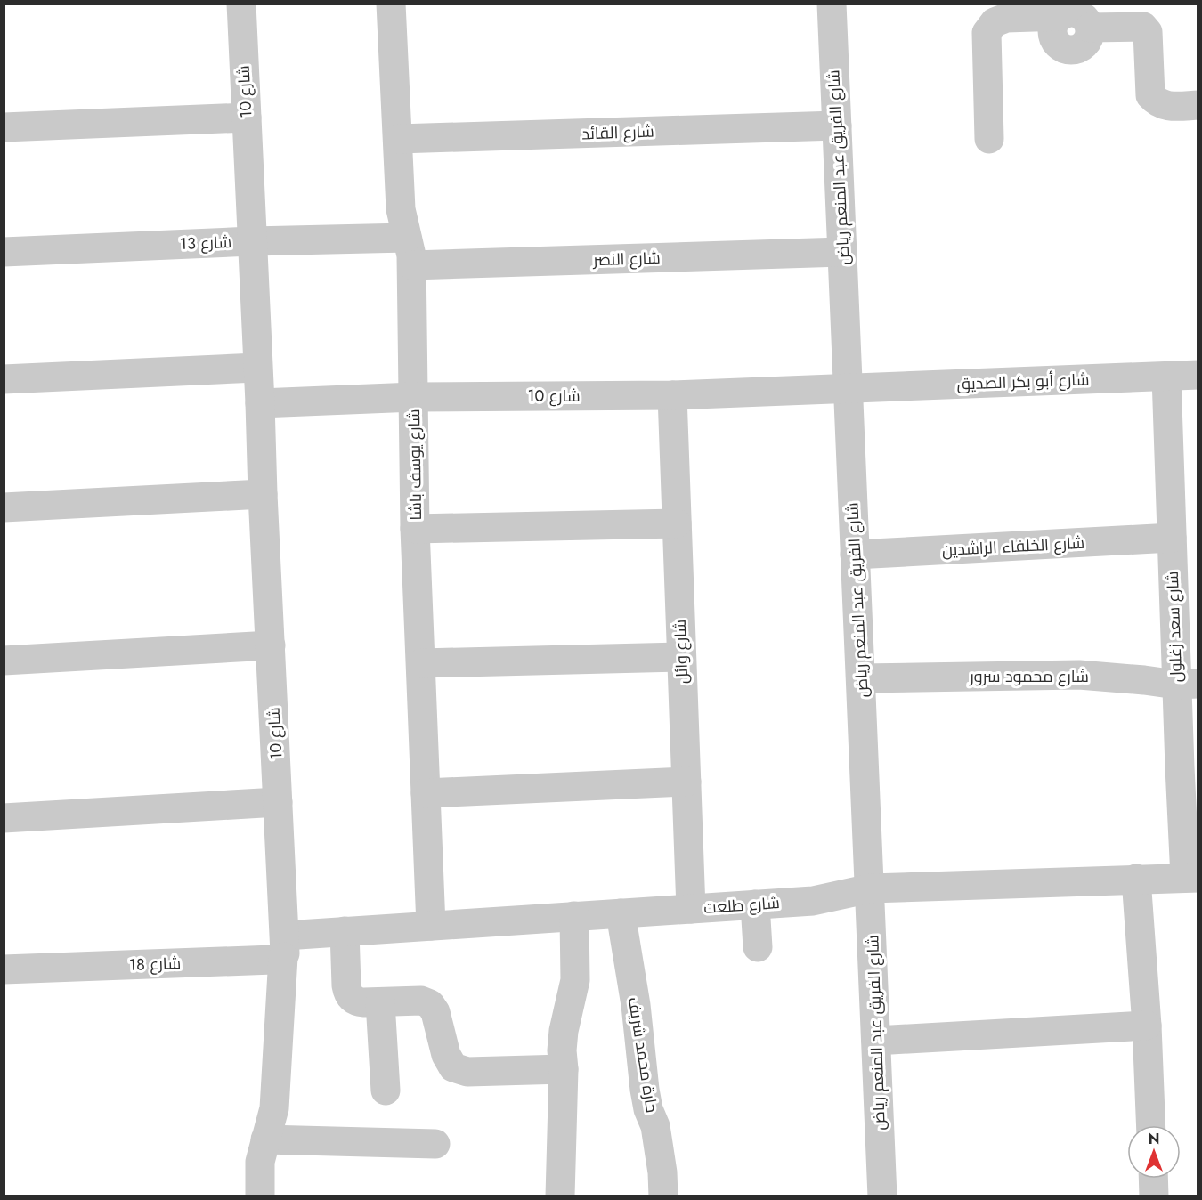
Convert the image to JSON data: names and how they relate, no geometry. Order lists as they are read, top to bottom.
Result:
{
  "streets": {
    "street": [
      "شارع 10",
      "شارع القائد",
      "شارع الفريق عبد المنعم رياض",
      "شارع 13",
      "شارع النصر",
      "شارع أبو بكر الصديق",
      "شارع يوسف باشا",
      "شارع الخلفاء الراشدين",
      "شارع سعد زغلول",
      "شارع وائل",
      "شارع محمود سرور",
      "شارع طلعت",
      "شارع 18",
      "حارة محمد شريف"
    ]
  },
  "crossings": [
    ["شارع 10", "شارع الفريق عبد المنعم رياض"],
    ["شارع 10", "شارع 13"],
    ["شارع 10", "شارع أبو بكر الصديق"],
    ["شارع 10", "شارع يوسف باشا"],
    ["شارع 10", "شارع وائل"],
    ["شارع 10", "شارع طلعت"],
    ["شارع 10", "شارع 18"],
    ["شارع القائد", "شارع الفريق عبد المنعم رياض"],
    ["شارع القائد", "شارع يوسف باشا"],
    ["شارع الفريق عبد المنعم رياض", "شارع النصر"],
    ["شارع الفريق عبد المنعم رياض", "شارع أبو بكر الصديق"],
    ["شارع الفريق عبد المنعم رياض", "شارع الخلفاء الراشدين"],
    ["شارع الفريق عبد المنعم رياض", "شارع محمود سرور"],
    ["شارع الفريق عبد المنعم رياض", "شارع طلعت"],
    ["شارع 13", "شارع النصر"],
    ["شارع 13", "شارع يوسف باشا"],
    ["شارع النصر", "شارع يوسف باشا"],
    ["شارع أبو بكر الصديق", "شارع سعد زغلول"],
    ["شارع يوسف باشا", "شارع طلعت"],
    ["شارع الخلفاء الراشدين", "شارع سعد زغلول"],
    ["شارع سعد زغلول", "شارع محمود سرور"],
    ["شارع سعد زغلول", "شارع طلعت"],
    ["شارع وائل", "شارع طلعت"],
    ["شارع طلعت", "شارع 18"],
    ["شارع طلعت", "حارة محمد شريف"]
  ],
  "north": "top"
}
